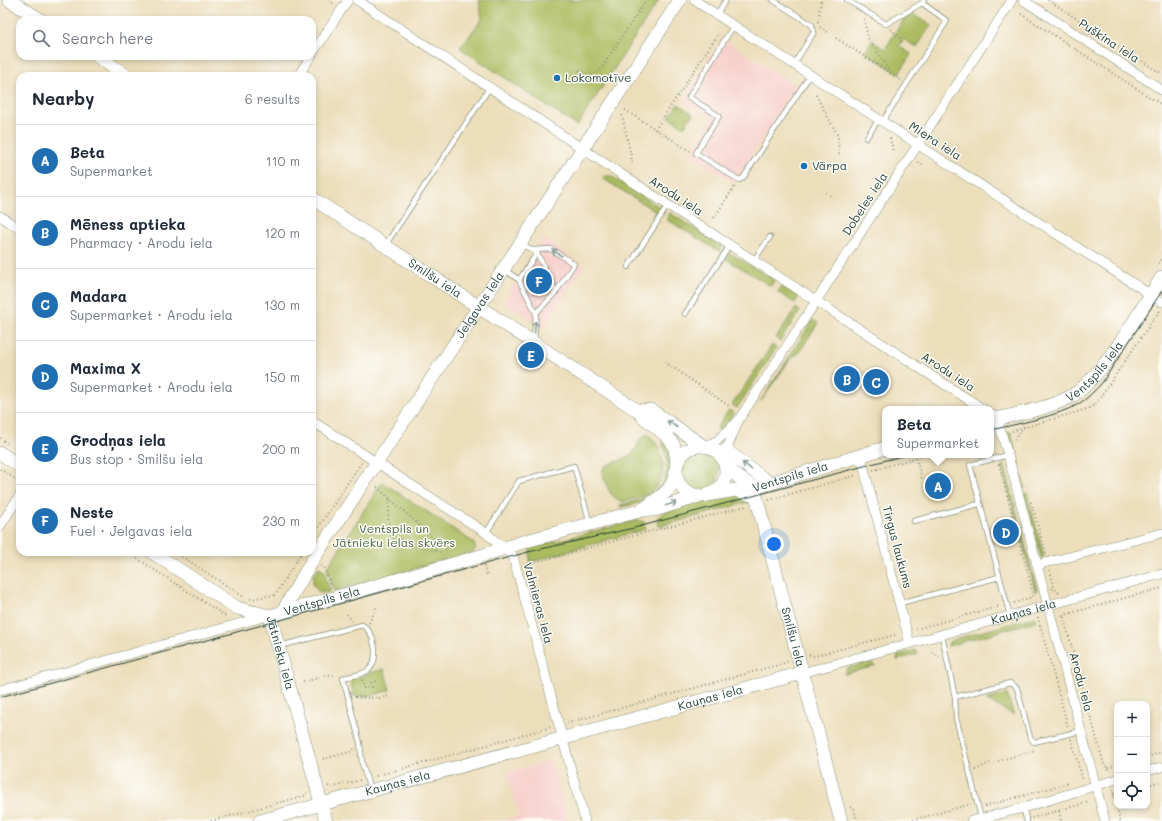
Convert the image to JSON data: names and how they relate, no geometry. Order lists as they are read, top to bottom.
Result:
{
  "streets": {
    "street": [
      "Puškina iela",
      "Miera iela",
      "Arodu iela",
      "Dobeles iela",
      "Smilšu iela",
      "Jelgavas iela",
      "Ventspils iela",
      "Tirgus laukums",
      "Valmieras iela",
      "Kauņas iela",
      "Jātnieku iela"
    ]
  },
  "crossings": [
    ["Miera iela", "Dobeles iela"],
    ["Miera iela", "Ventspils iela"],
    ["Arodu iela", "Dobeles iela"],
    ["Arodu iela", "Jelgavas iela"],
    ["Arodu iela", "Kauņas iela"],
    ["Smilšu iela", "Jelgavas iela"],
    ["Smilšu iela", "Ventspils iela"],
    ["Smilšu iela", "Kauņas iela"],
    ["Jelgavas iela", "Ventspils iela"],
    ["Jelgavas iela", "Valmieras iela"],
    ["Ventspils iela", "Tirgus laukums"],
    ["Ventspils iela", "Valmieras iela"],
    ["Ventspils iela", "Jātnieku iela"],
    ["Tirgus laukums", "Kauņas iela"],
    ["Valmieras iela", "Kauņas iela"],
    ["Kauņas iela", "Jātnieku iela"]
  ],
  "parks": ["Ventspils un Jātnieku ielas skvērs"],
  "places": ["Lokomotīve", "Vārpa"],
  "page": {
    "search": "Search here",
    "heading": ["Nearby", "6 results"],
    "list": [
      {
        "mark": "A",
        "name": "Beta",
        "note": "Supermarket",
        "value": "110 m"
      },
      {
        "mark": "B",
        "name": "Mēness aptieka",
        "note": "Pharmacy · Arodu iela",
        "value": "120 m"
      },
      {
        "mark": "C",
        "name": "Madara",
        "note": "Supermarket · Arodu iela",
        "value": "130 m"
      },
      {
        "mark": "D",
        "name": "Maxima X",
        "note": "Supermarket · Arodu iela",
        "value": "150 m"
      },
      {
        "mark": "E",
        "name": "Grodņas iela",
        "note": "Bus stop · Smilšu iela",
        "value": "200 m"
      },
      {
        "mark": "F",
        "name": "Neste",
        "note": "Fuel · Jelgavas iela",
        "value": "230 m"
      }
    ],
    "pins": [
      "F",
      "E",
      "B",
      "C",
      "A",
      "D"
    ],
    "popup": ["Beta", "Supermarket"],
    "map_buttons": ["+", "−"]
  }
}
